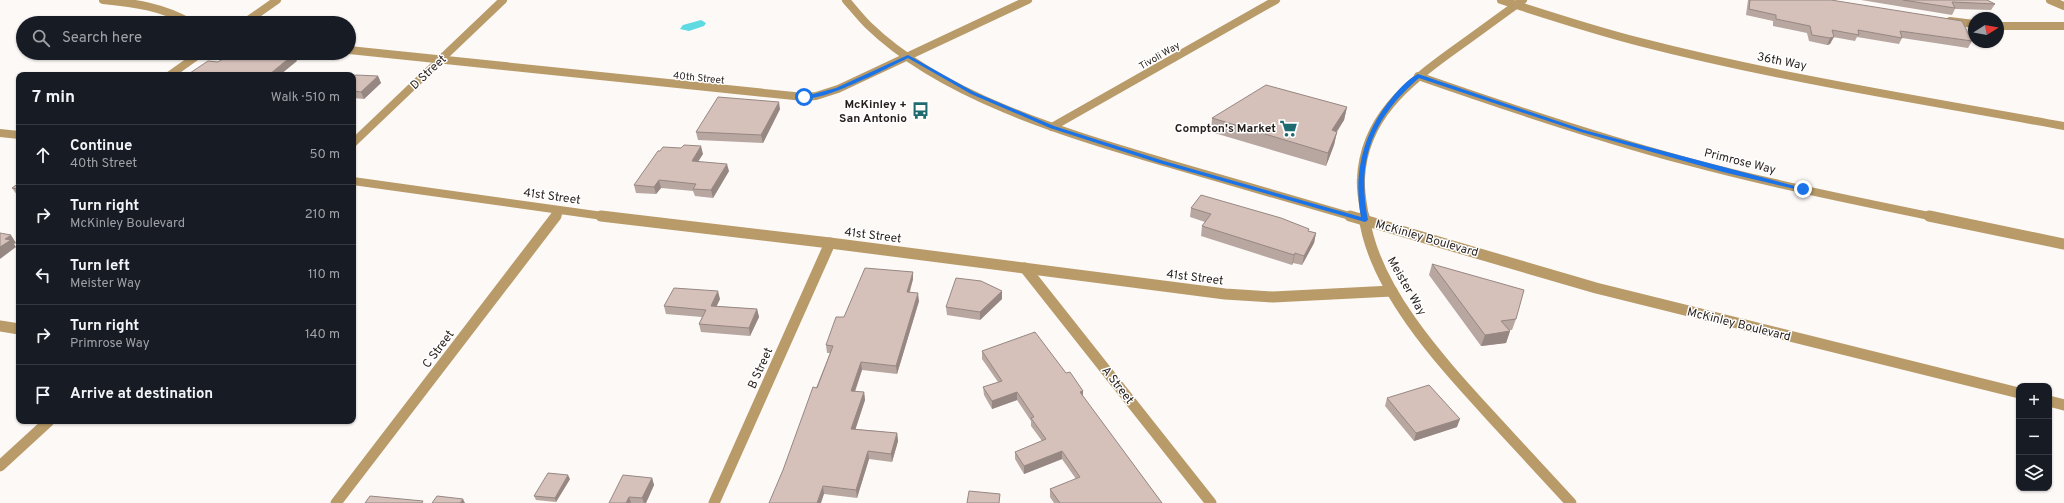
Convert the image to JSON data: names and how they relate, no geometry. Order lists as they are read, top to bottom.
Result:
{
  "streets": {
    "street": [
      "Tivoli Way",
      "36th Way",
      "D Street",
      "40th Street",
      "Primrose Way",
      "41st Street",
      "McKinley Boulevard",
      "Meister Way",
      "C Street",
      "B Street",
      "A Street"
    ]
  },
  "crossings": [
    ["Tivoli Way", "McKinley Boulevard"],
    ["36th Way", "Meister Way"],
    ["D Street", "40th Street"],
    ["40th Street", "McKinley Boulevard"],
    ["Primrose Way", "Meister Way"],
    ["41st Street", "Meister Way"],
    ["41st Street", "C Street"],
    ["41st Street", "B Street"],
    ["41st Street", "A Street"],
    ["McKinley Boulevard", "Meister Way"]
  ],
  "places": {
    "bus stop": ["McKinley + San Antonio"],
    "supermarket": ["Compton's Market"]
  },
  "north": "right",
  "page": {
    "search": "Search here",
    "heading": ["7 min", "Walk · 510 m"],
    "list": [
      ["Continue", "40th Street", "50 m"],
      ["Turn right", "McKinley Boulevard", "210 m"],
      ["Turn left", "Meister Way", "110 m"],
      ["Turn right", "Primrose Way", "140 m"],
      "Arrive at destination"
    ],
    "map_buttons": ["+", "−"]
  }
}
